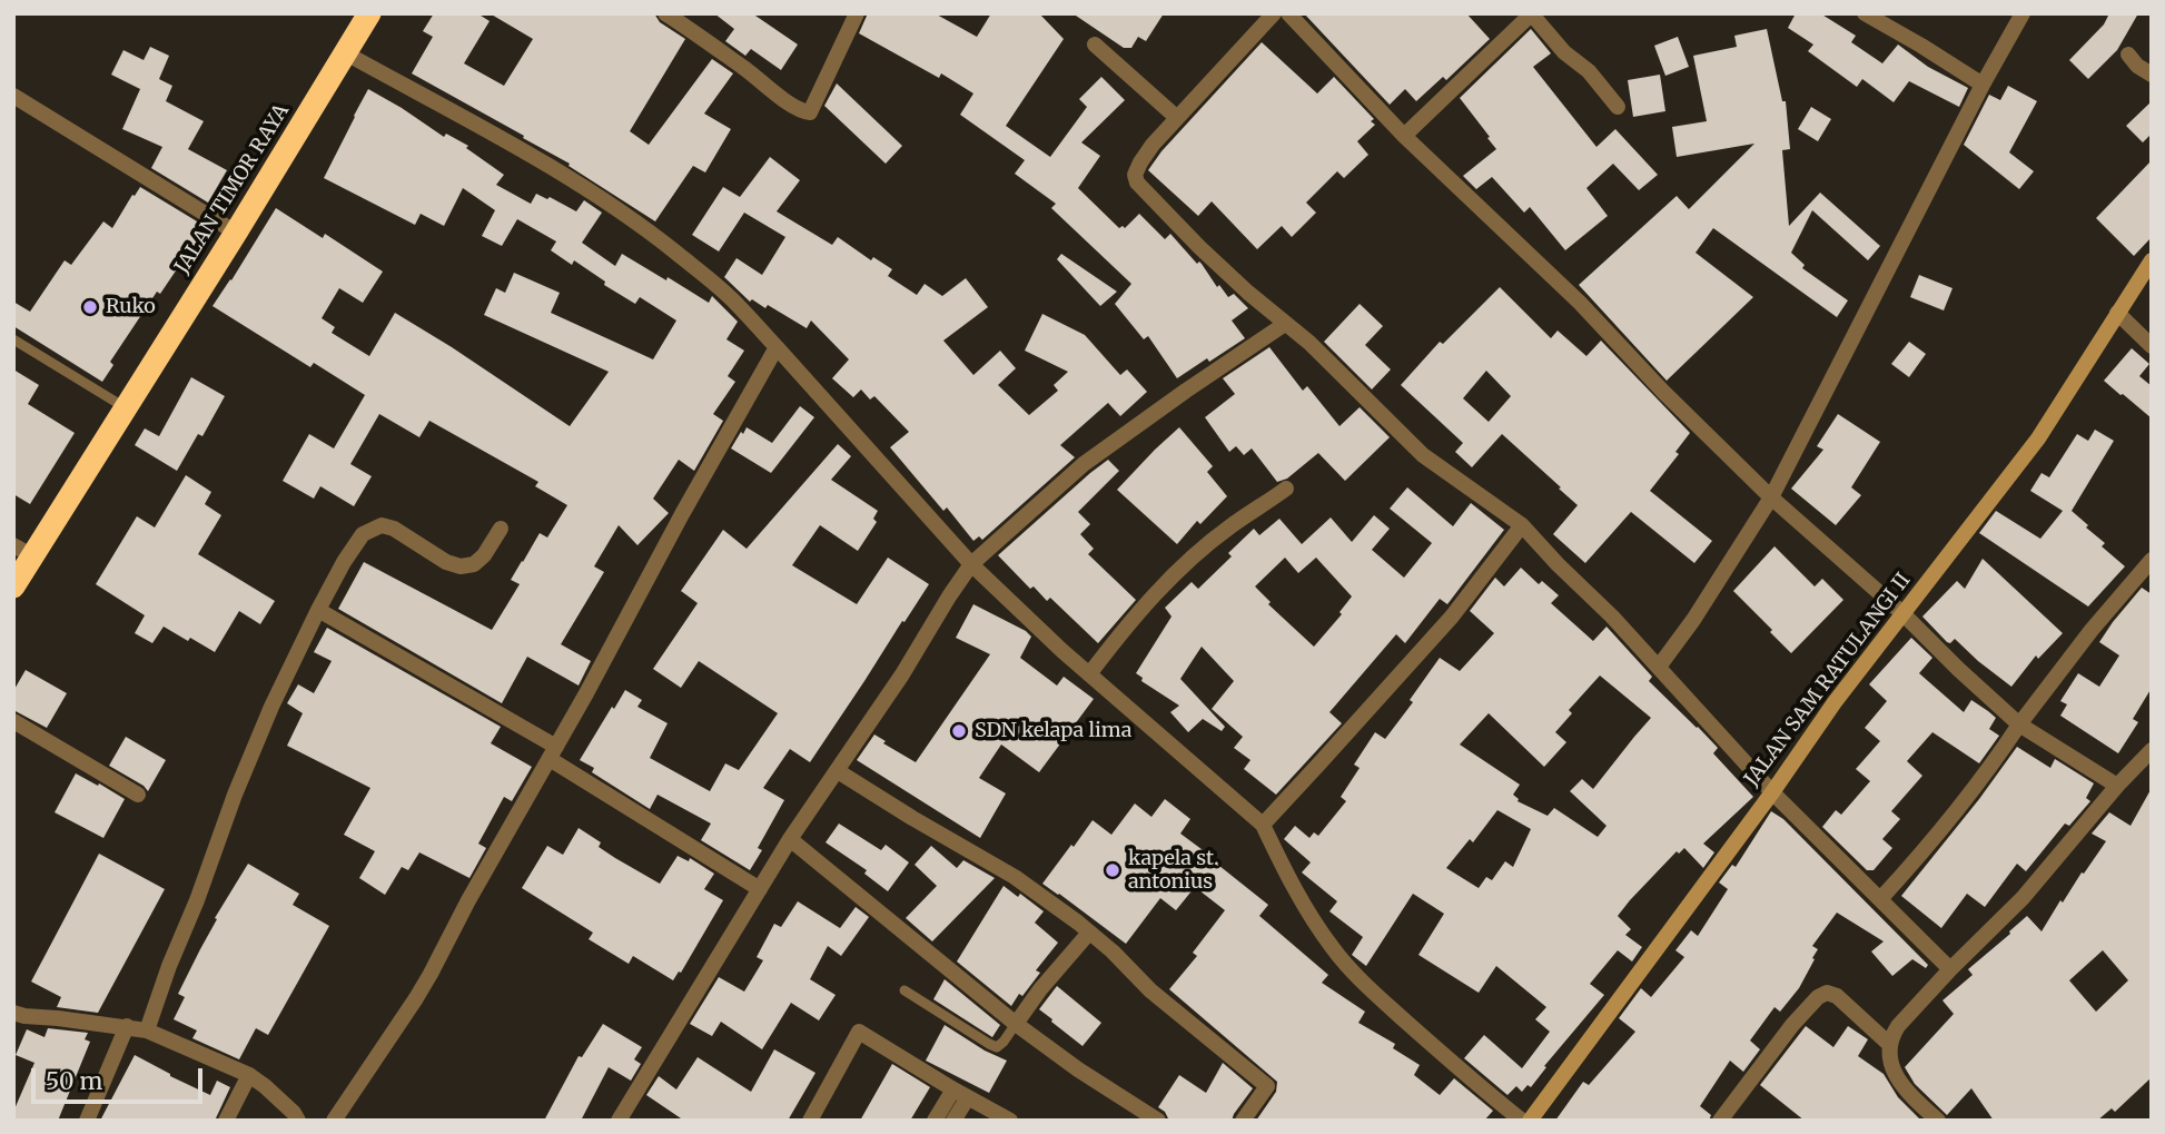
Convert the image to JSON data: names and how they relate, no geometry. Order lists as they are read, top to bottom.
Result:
{
  "streets": {
    "highway": ["JALAN TIMOR RAYA"],
    "street": ["JALAN SAM RATULANGI II"]
  },
  "places": ["Ruko", "SDN kelapa lima", "kapela st. antonius"],
  "scale_bar": "50 m"
}
